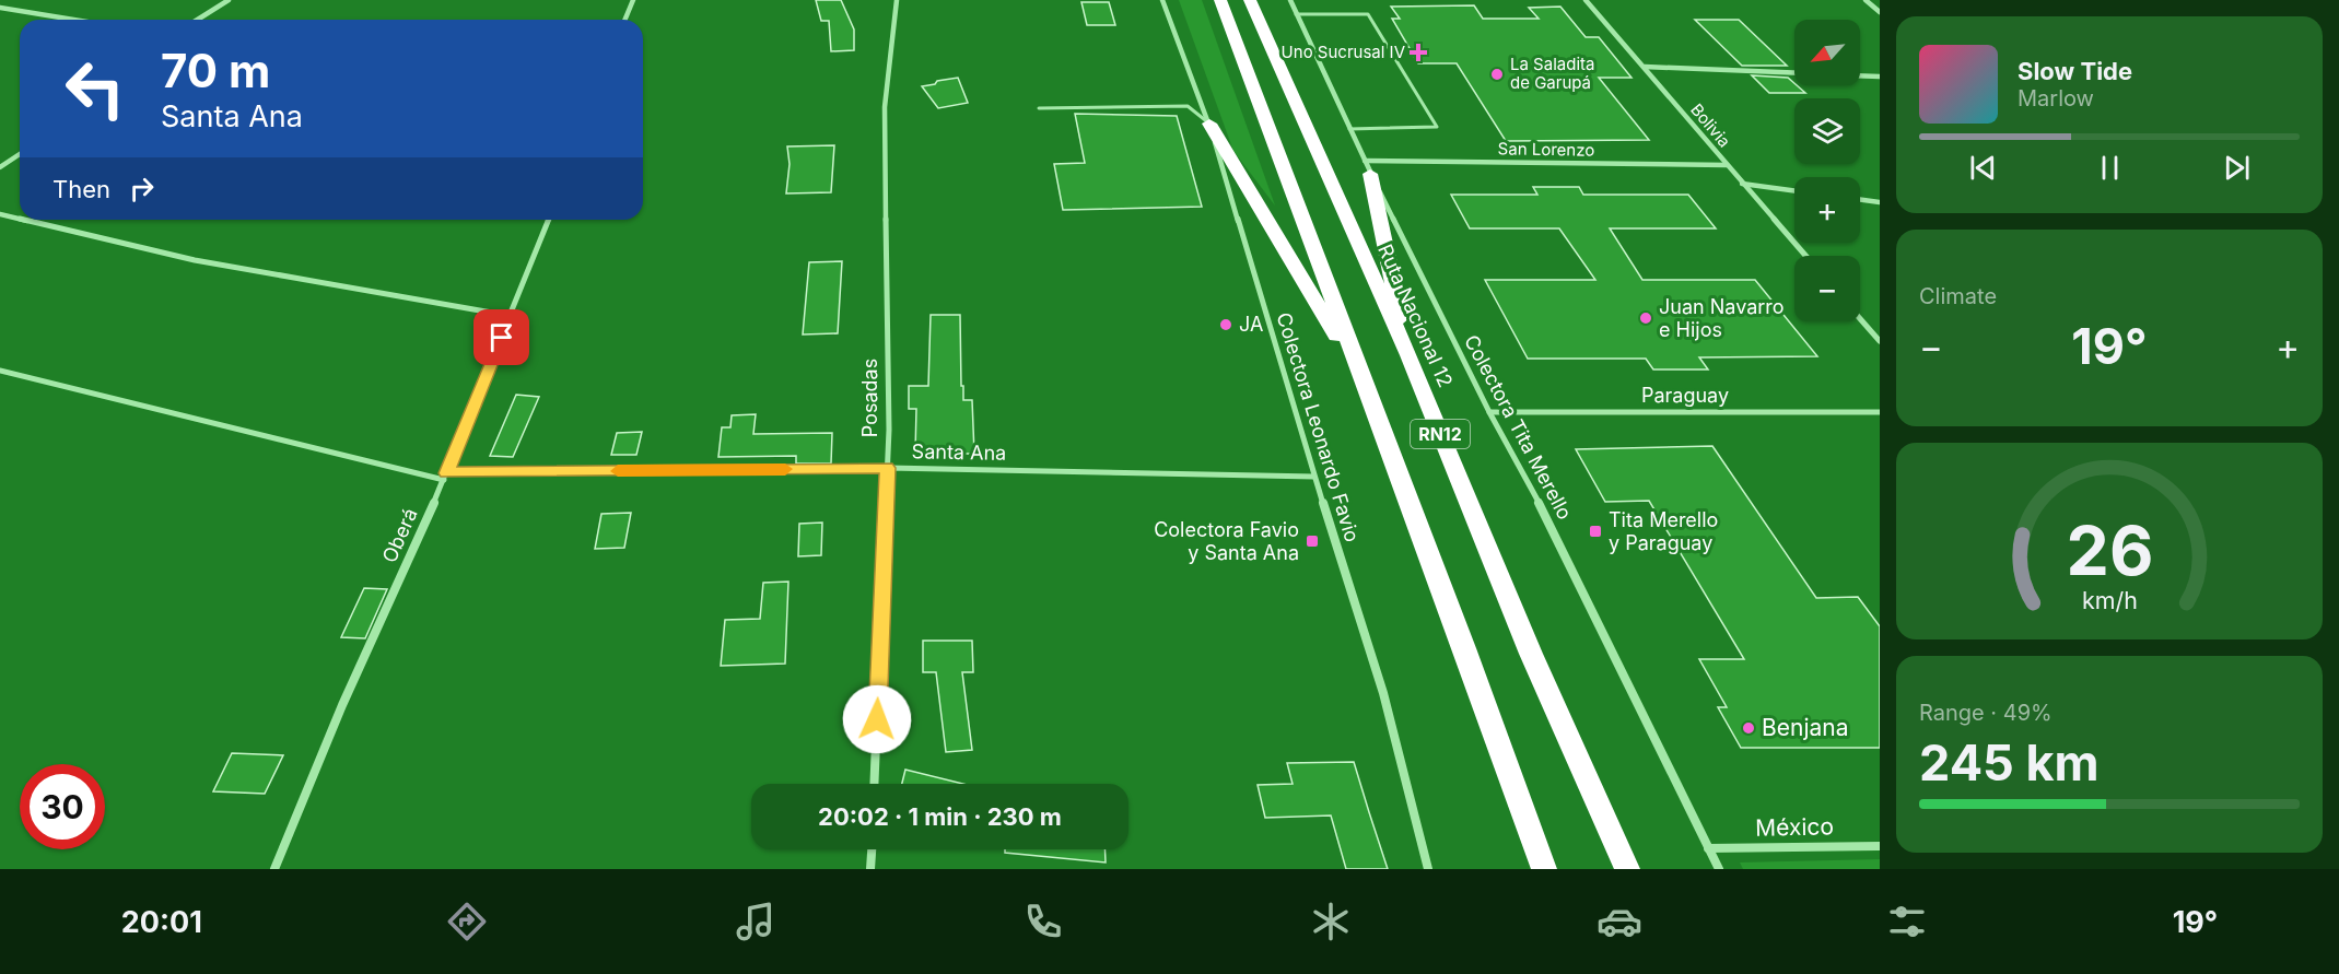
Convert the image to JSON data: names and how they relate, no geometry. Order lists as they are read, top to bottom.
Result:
{
  "streets": {
    "highway": ["Ruta Nacional 12", "RN12"],
    "street": [
      "Bolivia",
      "San Lorenzo",
      "Paraguay",
      "Posadas",
      "Colectora Leonardo Favio",
      "Colectora Tita Merello",
      "Santa Ana",
      "Oberá",
      "México"
    ]
  },
  "crossings": [
    ["Bolivia", "San Lorenzo"],
    ["San Lorenzo", "Colectora Tita Merello"],
    ["Paraguay", "Colectora Tita Merello"],
    ["Posadas", "Santa Ana"],
    ["Colectora Leonardo Favio", "Santa Ana"],
    ["Colectora Tita Merello", "México"],
    ["Santa Ana", "Oberá"]
  ],
  "places": {
    "health": ["Uno Sucrusal IV"],
    "other": [
      "La Saladita de Garupá",
      "Juan Navarro e Hijos",
      "JA",
      "Benjana"
    ],
    "transit": ["Tita Merello y Paraguay", "Colectora Favio y Santa Ana"]
  },
  "north": "bottom left",
  "page": {
    "map_buttons": ["+", "−"],
    "turn": ["70 m", "Santa Ana"],
    "song": ["Slow Tide", "Marlow"],
    "then": "Then",
    "tile": [
      "Climate",
      ["Range · 49%", "245 km"]
    ],
    "heat": ["−", "19°", "+"],
    "limit": "30",
    "trip": "20:02 · 1 min · 230 m",
    "tabs": ["20:01", "19°"],
    "gauge": ["26", "km/h"]
  }
}
